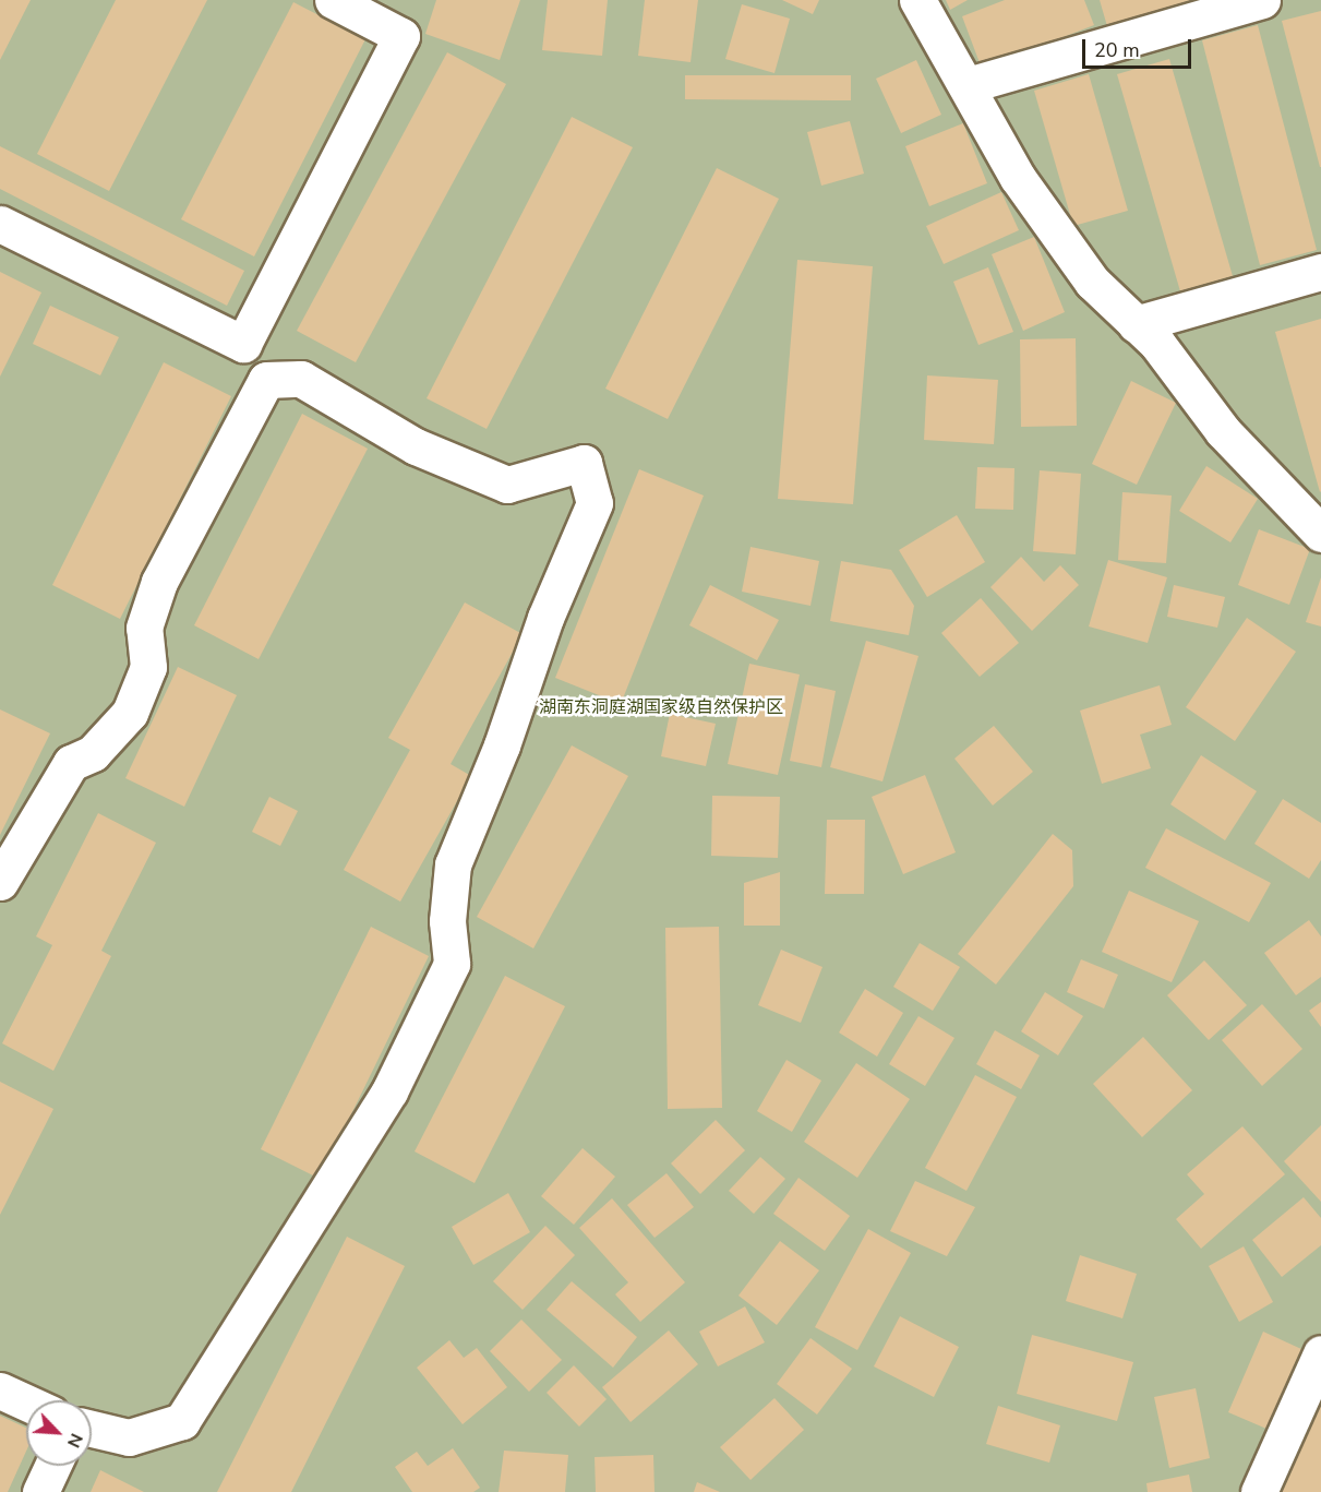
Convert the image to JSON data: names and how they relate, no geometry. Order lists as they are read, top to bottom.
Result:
{
  "parks": ["湖南东洞庭湖国家级自然保护区"],
  "scale_bar": "20 m",
  "north": "bottom right"
}
